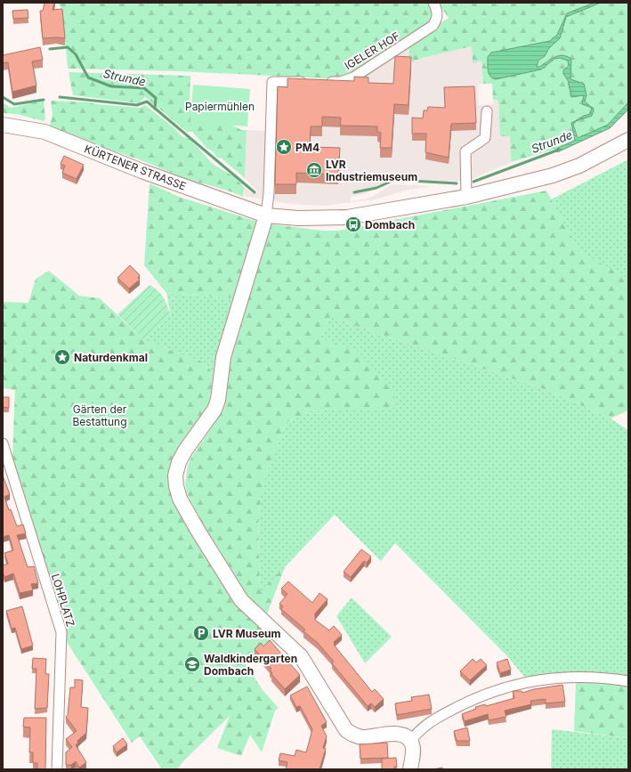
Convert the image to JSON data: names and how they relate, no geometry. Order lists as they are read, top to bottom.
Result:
{
  "streets": {
    "street": ["IGELER HOF", "KÜRTENER STRASSE", "LOHPLATZ"]
  },
  "crossings": [
    ["IGELER HOF", "KÜRTENER STRASSE"]
  ],
  "water": ["Strunde"],
  "parks": ["Papiermühlen", "Gärten der Bestattung"],
  "places": {
    "place": ["PM4", "Naturdenkmal"],
    "museum": ["LVR Industriemuseum"],
    "bus stop": ["Dombach"],
    "parking": ["LVR Museum"],
    "school or university": ["Waldkindergarten Dombach"]
  }
}
